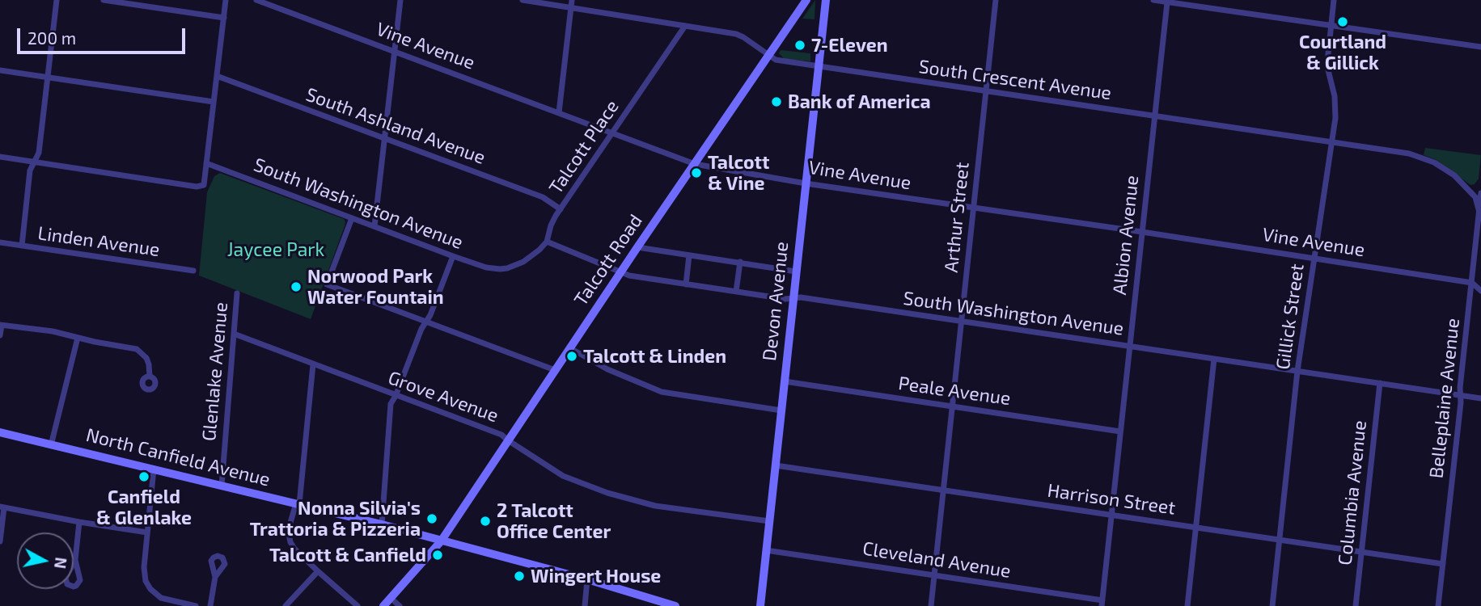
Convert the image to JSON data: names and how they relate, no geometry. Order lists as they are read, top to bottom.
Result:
{
  "streets": {
    "street": [
      "Vine Avenue",
      "South Crescent Avenue",
      "South Ashland Avenue",
      "Talcott Place",
      "South Washington Avenue",
      "Arthur Street",
      "Albion Avenue",
      "Linden Avenue",
      "Talcott Road",
      "Devon Avenue",
      "Gillick Street",
      "Glenlake Avenue",
      "Peale Avenue",
      "Grove Avenue",
      "Belleplaine Avenue",
      "North Canfield Avenue",
      "Columbia Avenue",
      "Harrison Street",
      "Cleveland Avenue"
    ]
  },
  "crossings": [
    ["Vine Avenue", "Talcott Place"],
    ["Vine Avenue", "Arthur Street"],
    ["Vine Avenue", "Albion Avenue"],
    ["Vine Avenue", "Talcott Road"],
    ["Vine Avenue", "Devon Avenue"],
    ["Vine Avenue", "Gillick Street"],
    ["Vine Avenue", "Belleplaine Avenue"],
    ["South Crescent Avenue", "Talcott Place"],
    ["South Crescent Avenue", "Arthur Street"],
    ["South Crescent Avenue", "Albion Avenue"],
    ["South Crescent Avenue", "Talcott Road"],
    ["South Crescent Avenue", "Devon Avenue"],
    ["South Crescent Avenue", "Gillick Street"],
    ["South Crescent Avenue", "Belleplaine Avenue"],
    ["South Ashland Avenue", "Talcott Place"],
    ["Talcott Place", "South Washington Avenue"],
    ["South Washington Avenue", "Arthur Street"],
    ["South Washington Avenue", "Albion Avenue"],
    ["South Washington Avenue", "Talcott Road"],
    ["South Washington Avenue", "Devon Avenue"],
    ["South Washington Avenue", "Gillick Street"],
    ["South Washington Avenue", "Belleplaine Avenue"],
    ["South Washington Avenue", "Columbia Avenue"],
    ["Arthur Street", "Peale Avenue"],
    ["Arthur Street", "Harrison Street"],
    ["Arthur Street", "Cleveland Avenue"],
    ["Albion Avenue", "Peale Avenue"],
    ["Albion Avenue", "Harrison Street"],
    ["Albion Avenue", "Cleveland Avenue"],
    ["Talcott Road", "Grove Avenue"],
    ["Talcott Road", "North Canfield Avenue"],
    ["Devon Avenue", "Peale Avenue"],
    ["Devon Avenue", "Grove Avenue"],
    ["Devon Avenue", "Harrison Street"],
    ["Devon Avenue", "Cleveland Avenue"],
    ["Gillick Street", "Harrison Street"],
    ["Glenlake Avenue", "Grove Avenue"],
    ["Glenlake Avenue", "North Canfield Avenue"],
    ["Belleplaine Avenue", "Harrison Street"],
    ["Columbia Avenue", "Harrison Street"]
  ],
  "parks": ["Jaycee Park"],
  "places": [
    "Courtland & Gillick",
    "7-Eleven",
    "Bank of America",
    "Talcott & Vine",
    "Norwood Park Water Fountain",
    "Talcott & Linden",
    "Canfield & Glenlake",
    "Nonna Silvia's Trattoria & Pizzeria",
    "2 Talcott Office Center",
    "Talcott & Canfield",
    "Wingert House"
  ],
  "scale_bar": "200 m",
  "north": "right"
}
